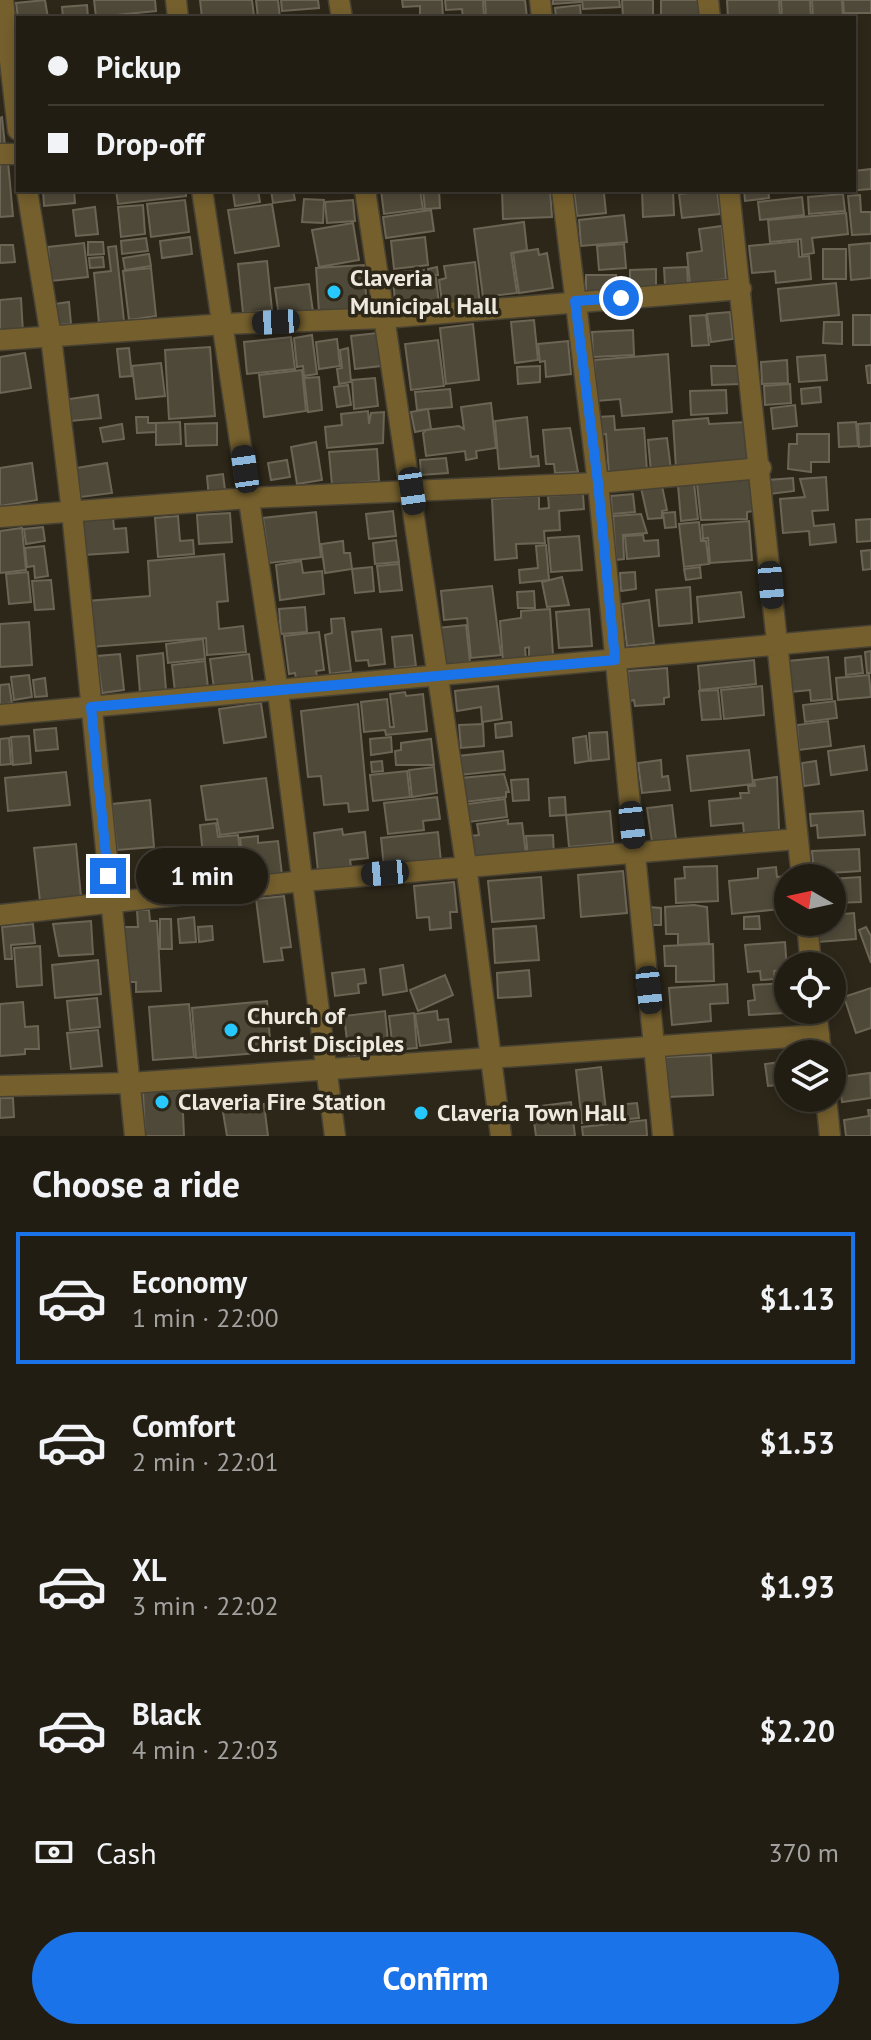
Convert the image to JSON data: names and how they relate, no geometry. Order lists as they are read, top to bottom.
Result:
{
  "places": [
    "Claveria Municipal Hall",
    "Church of Christ Disciples",
    "Claveria Fire Station",
    "Claveria Town Hall"
  ],
  "north": "left",
  "page": {
    "banner": ["Pickup", "Drop-off"],
    "bubble": "1 min",
    "heading": "Choose a ride",
    "list": [
      {
        "name": "Economy",
        "note": "1 min · 22:00",
        "value": "$1.13"
      },
      {
        "name": "Comfort",
        "note": "2 min · 22:01",
        "value": "$1.53"
      },
      {
        "name": "XL",
        "note": "3 min · 22:02",
        "value": "$1.93"
      },
      {
        "name": "Black",
        "note": "4 min · 22:03",
        "value": "$2.20"
      }
    ],
    "pay": ["Cash", "370 m"],
    "buttons": "Confirm"
  }
}
